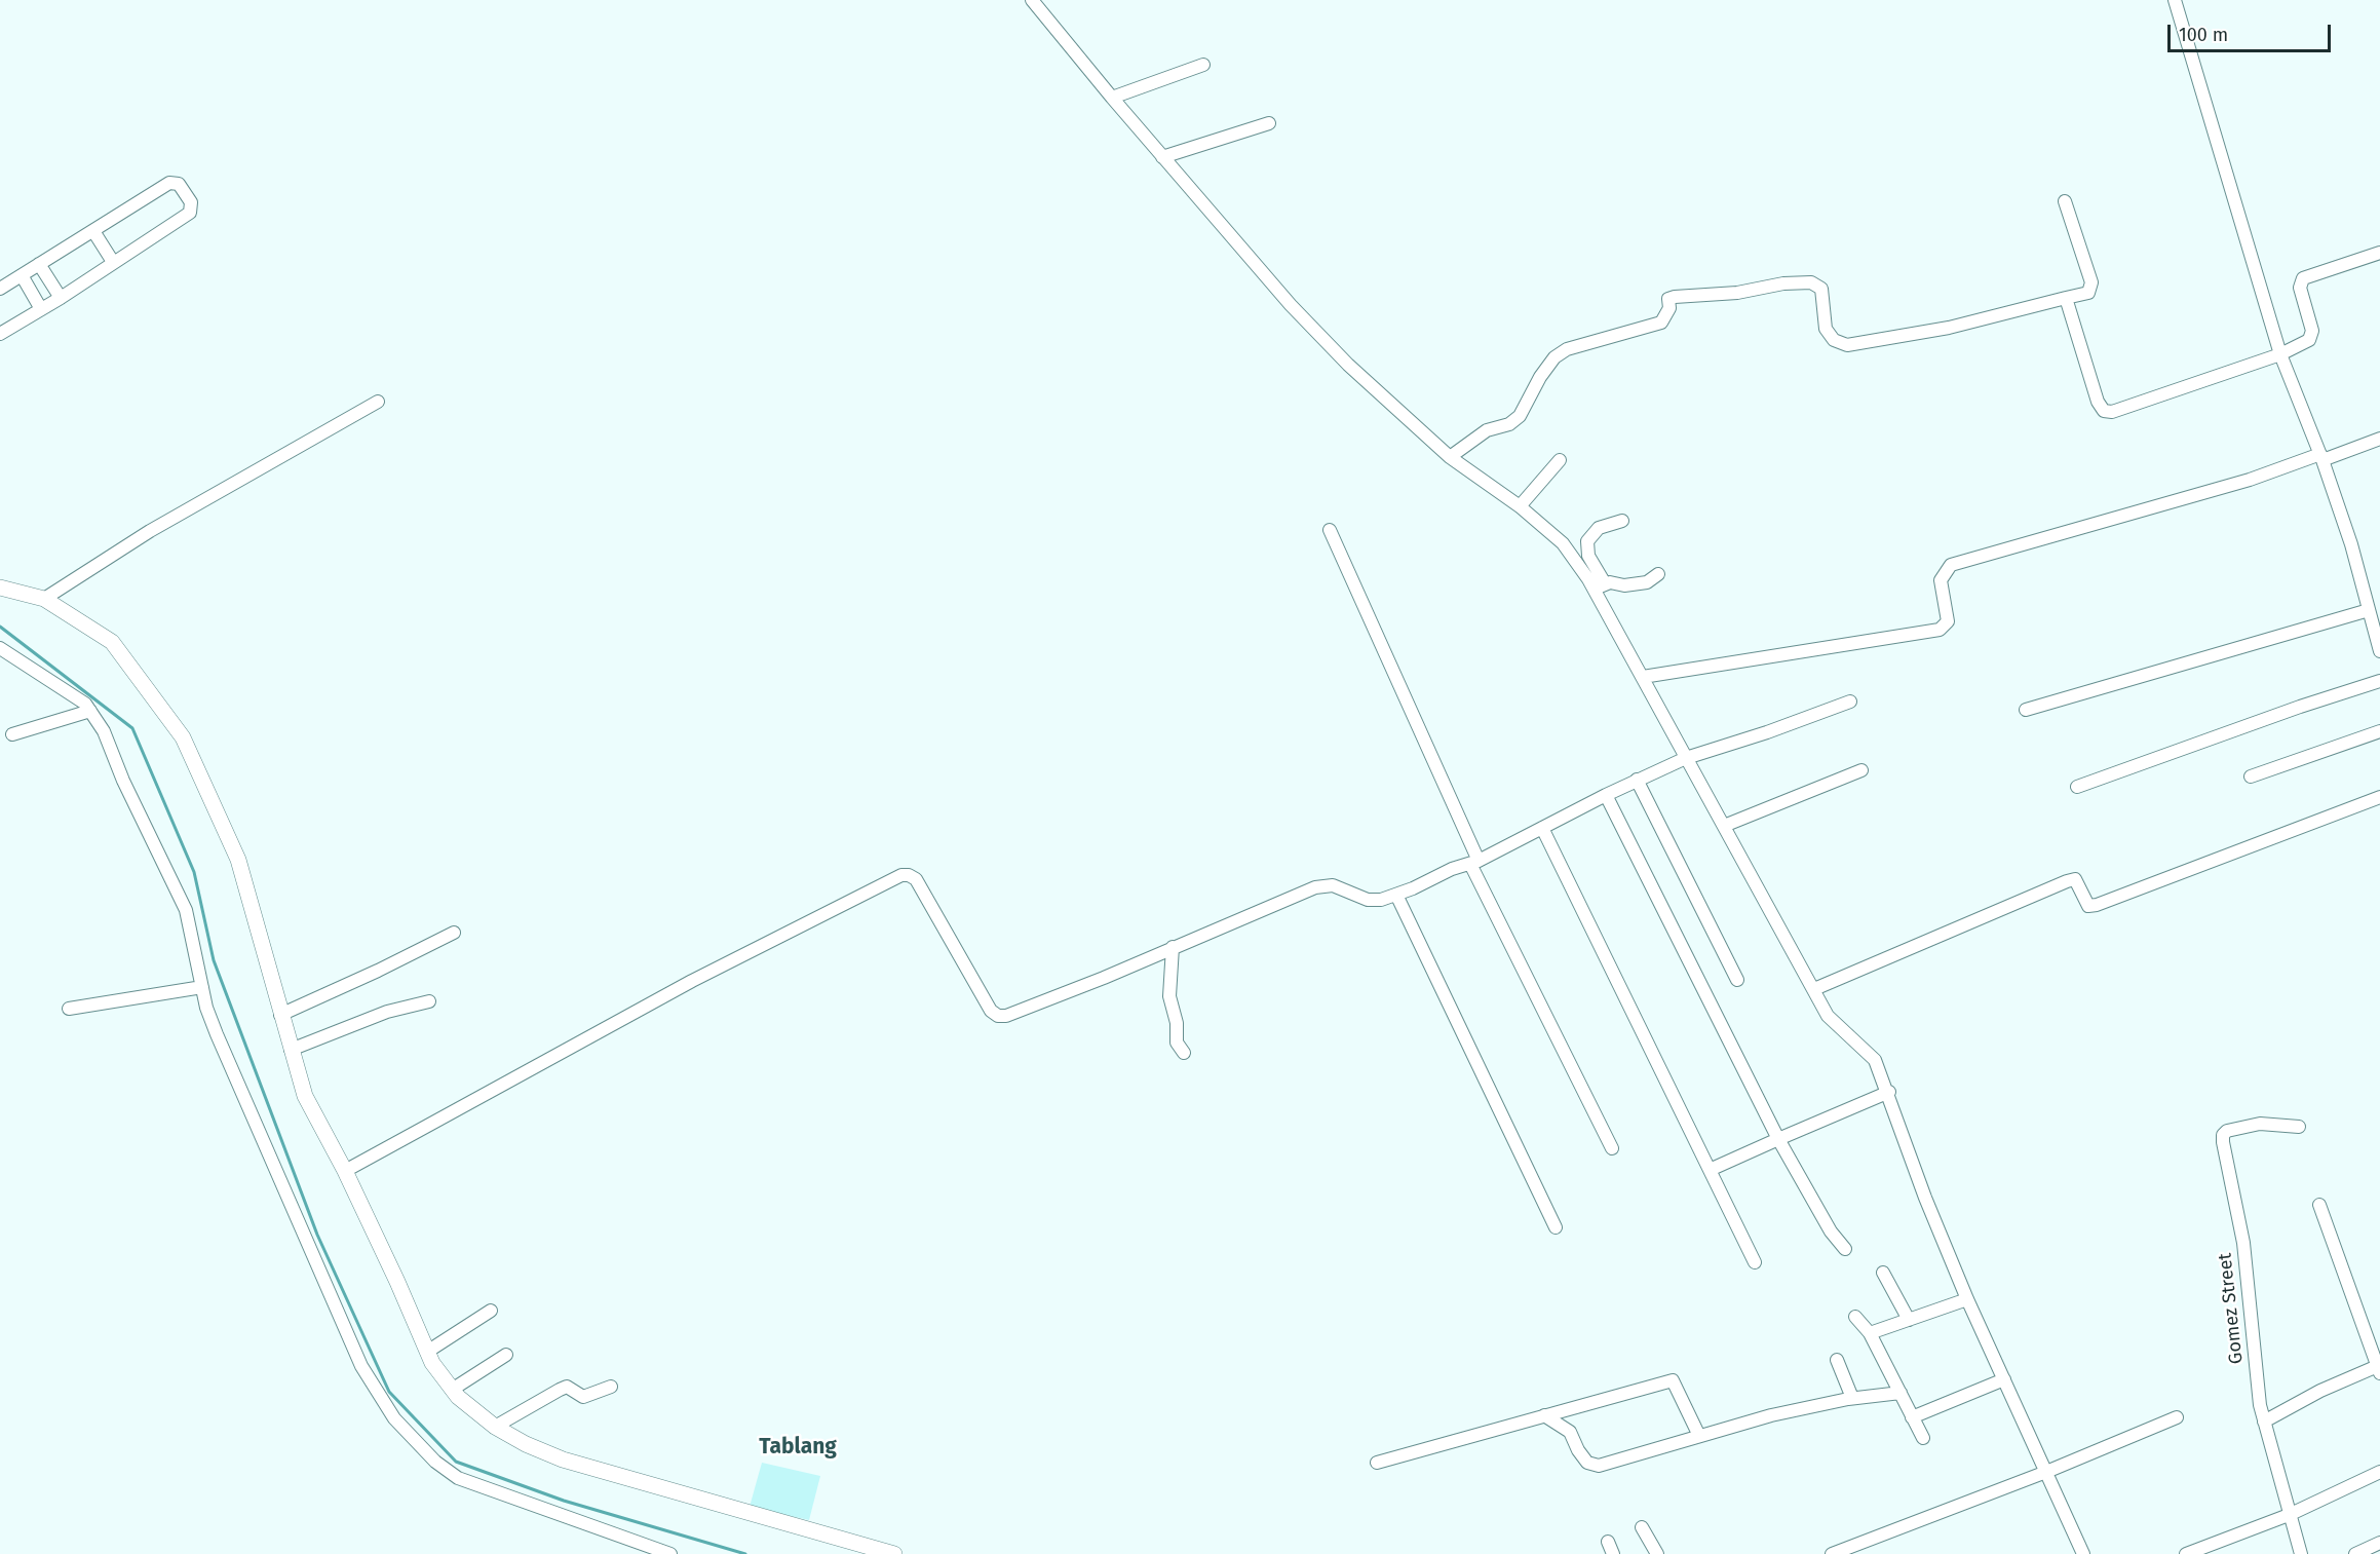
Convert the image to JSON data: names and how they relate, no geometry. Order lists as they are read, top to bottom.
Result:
{
  "streets": {
    "street": ["Gomez Street"]
  },
  "districts": ["Tablang"],
  "scale_bar": "100 m"
}
